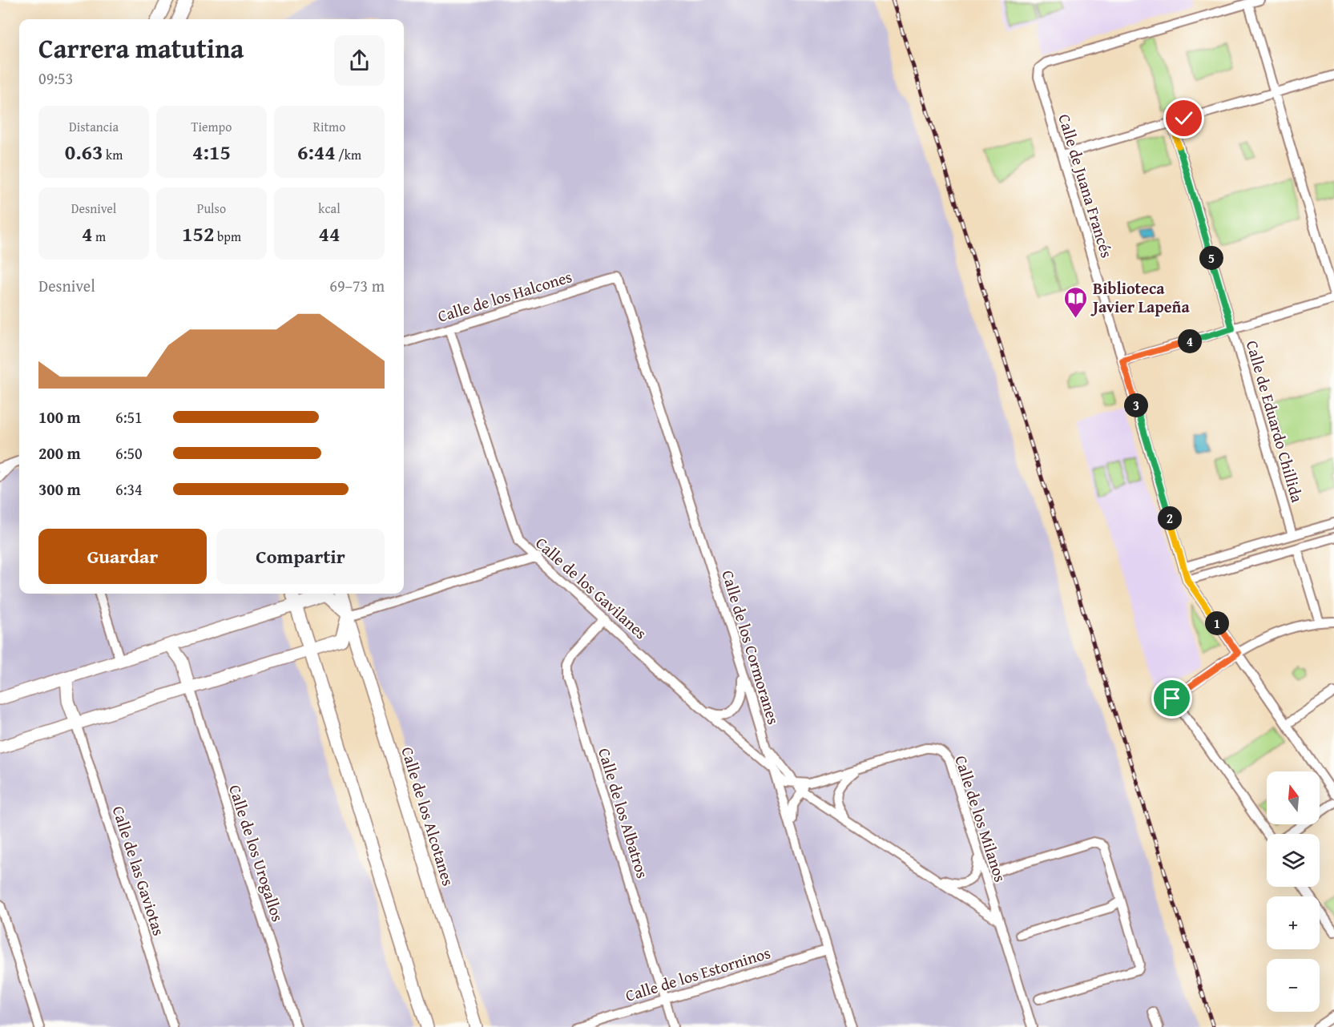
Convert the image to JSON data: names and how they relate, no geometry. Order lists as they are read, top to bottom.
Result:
{
  "streets": {
    "street": [
      "Calle de Juana Francés",
      "Calle de los Halcones",
      "Calle de Eduardo Chillida",
      "Calle de los Gavilanes",
      "Calle de los Cormoranes",
      "Calle de los Albatros",
      "Calle de los Alcotanes",
      "Calle de los Milanos",
      "Calle de los Urogallos",
      "Calle de las Gaviotas",
      "Calle de los Estorninos"
    ]
  },
  "crossings": [
    ["Calle de los Halcones", "Calle de los Gavilanes"],
    ["Calle de los Halcones", "Calle de los Cormoranes"],
    ["Calle de los Gavilanes", "Calle de los Cormoranes"],
    ["Calle de los Gavilanes", "Calle de los Albatros"],
    ["Calle de los Gavilanes", "Calle de los Milanos"],
    ["Calle de los Cormoranes", "Calle de los Estorninos"],
    ["Calle de los Albatros", "Calle de los Estorninos"]
  ],
  "places": {
    "library": ["Biblioteca Javier Lapeña"]
  },
  "north": "top",
  "page": {
    "heading": ["Carrera matutina", "09:53"],
    "stats": [
      ["Distancia", "0.63 km"],
      ["Tiempo", "4:15"],
      ["Ritmo", "6:44 /km"],
      ["Desnivel", "4 m"],
      ["Pulso", "152 bpm"],
      ["kcal", "44"]
    ],
    "pins": [
      "5",
      "4",
      "3",
      "2",
      "1"
    ],
    "chart": ["Desnivel", "69–73 m"],
    "list": [
      {
        "name": "100 m",
        "note": "6:51"
      },
      {
        "name": "200 m",
        "note": "6:50"
      },
      {
        "name": "300 m",
        "note": "6:34"
      }
    ],
    "buttons": ["Guardar", "Compartir"],
    "map_buttons": ["+", "−"]
  }
}
